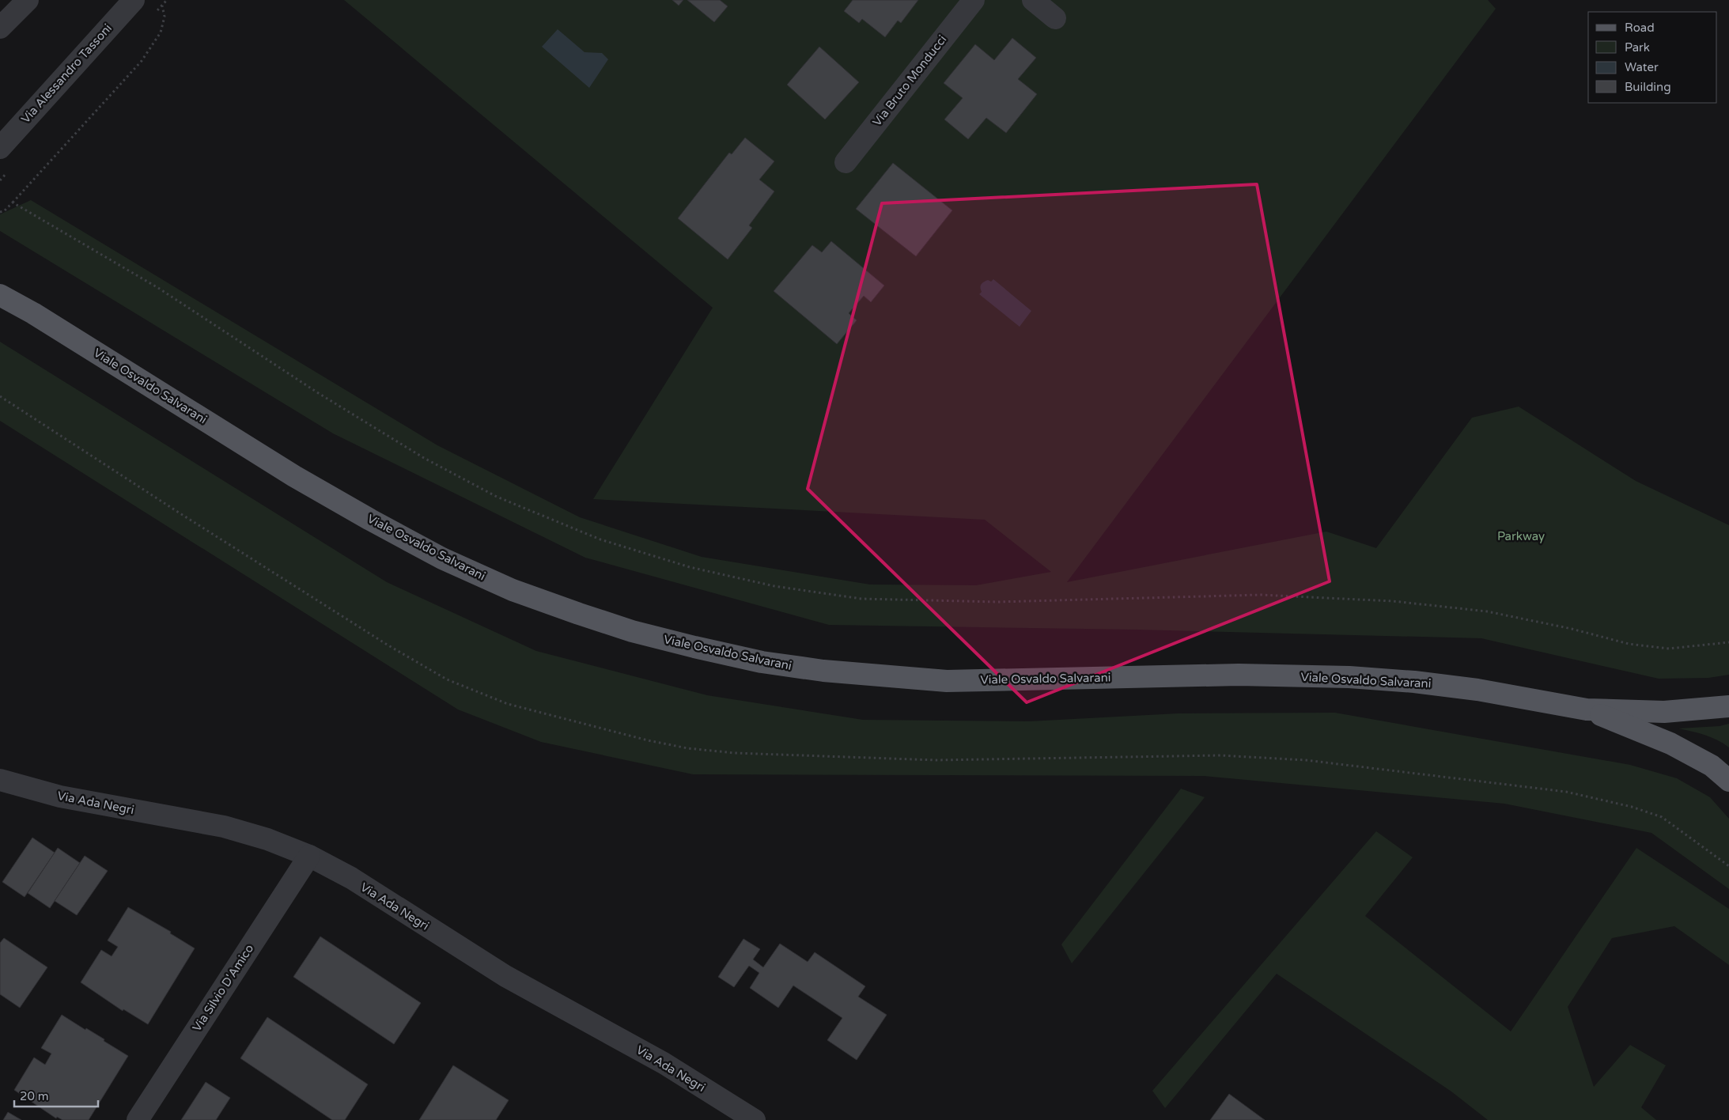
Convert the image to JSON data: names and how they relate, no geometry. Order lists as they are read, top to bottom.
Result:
{
  "streets": {
    "main road": ["Viale Osvaldo Salvarani"],
    "street": [
      "Via Alessandro Tassoni",
      "Via Bruto Monducci",
      "Via Ada Negri",
      "Via Silvio D'Amico"
    ]
  },
  "crossings": [
    ["Via Ada Negri", "Via Silvio D'Amico"]
  ],
  "parks": ["Parkway"],
  "legend": [
    "Road",
    "Park",
    "Water",
    "Building"
  ],
  "scale_bar": "20 m"
}
